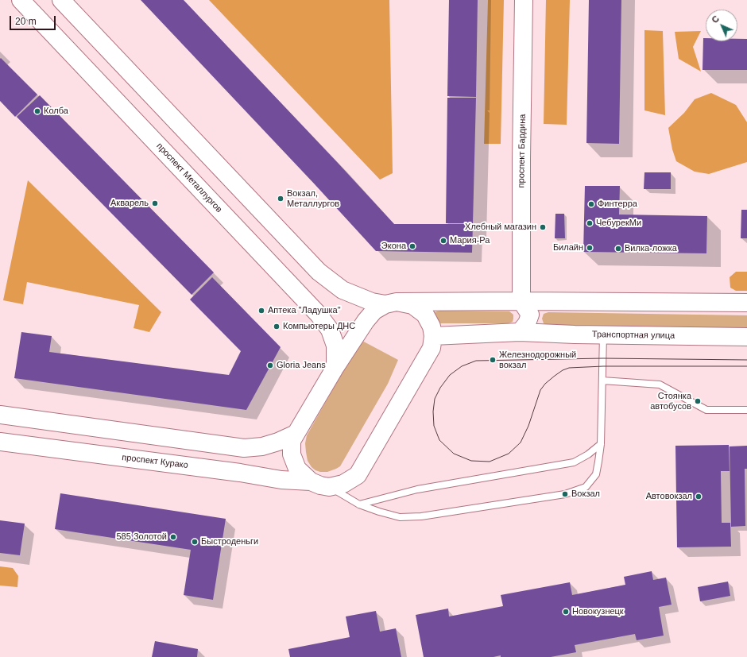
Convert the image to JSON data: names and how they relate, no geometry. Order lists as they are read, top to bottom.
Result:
{
  "streets": {
    "main road": [
      "проспект Бардина",
      "проспект Металлургов",
      "Транспортная улица",
      "проспект Курако"
    ]
  },
  "places": [
    "Колба",
    "Вокзал, Металлургов",
    "Акварель",
    "Финтерра",
    "ЧебурекМи",
    "Хлебный магазин",
    "Мария-Ра",
    "Экона",
    "Билайн",
    "Вилка-ложка",
    "Аптека \"Ладушка\"",
    "Компьютеры ДНС",
    "Железнодорожный вокзал",
    "Gloria Jeans",
    "Стоянка автобусов",
    "Вокзал",
    "Автовокзал",
    "585 Золотой",
    "Быстроденьги",
    "Новокузнецк"
  ],
  "scale_bar": "20 m",
  "north": "top left"
}
